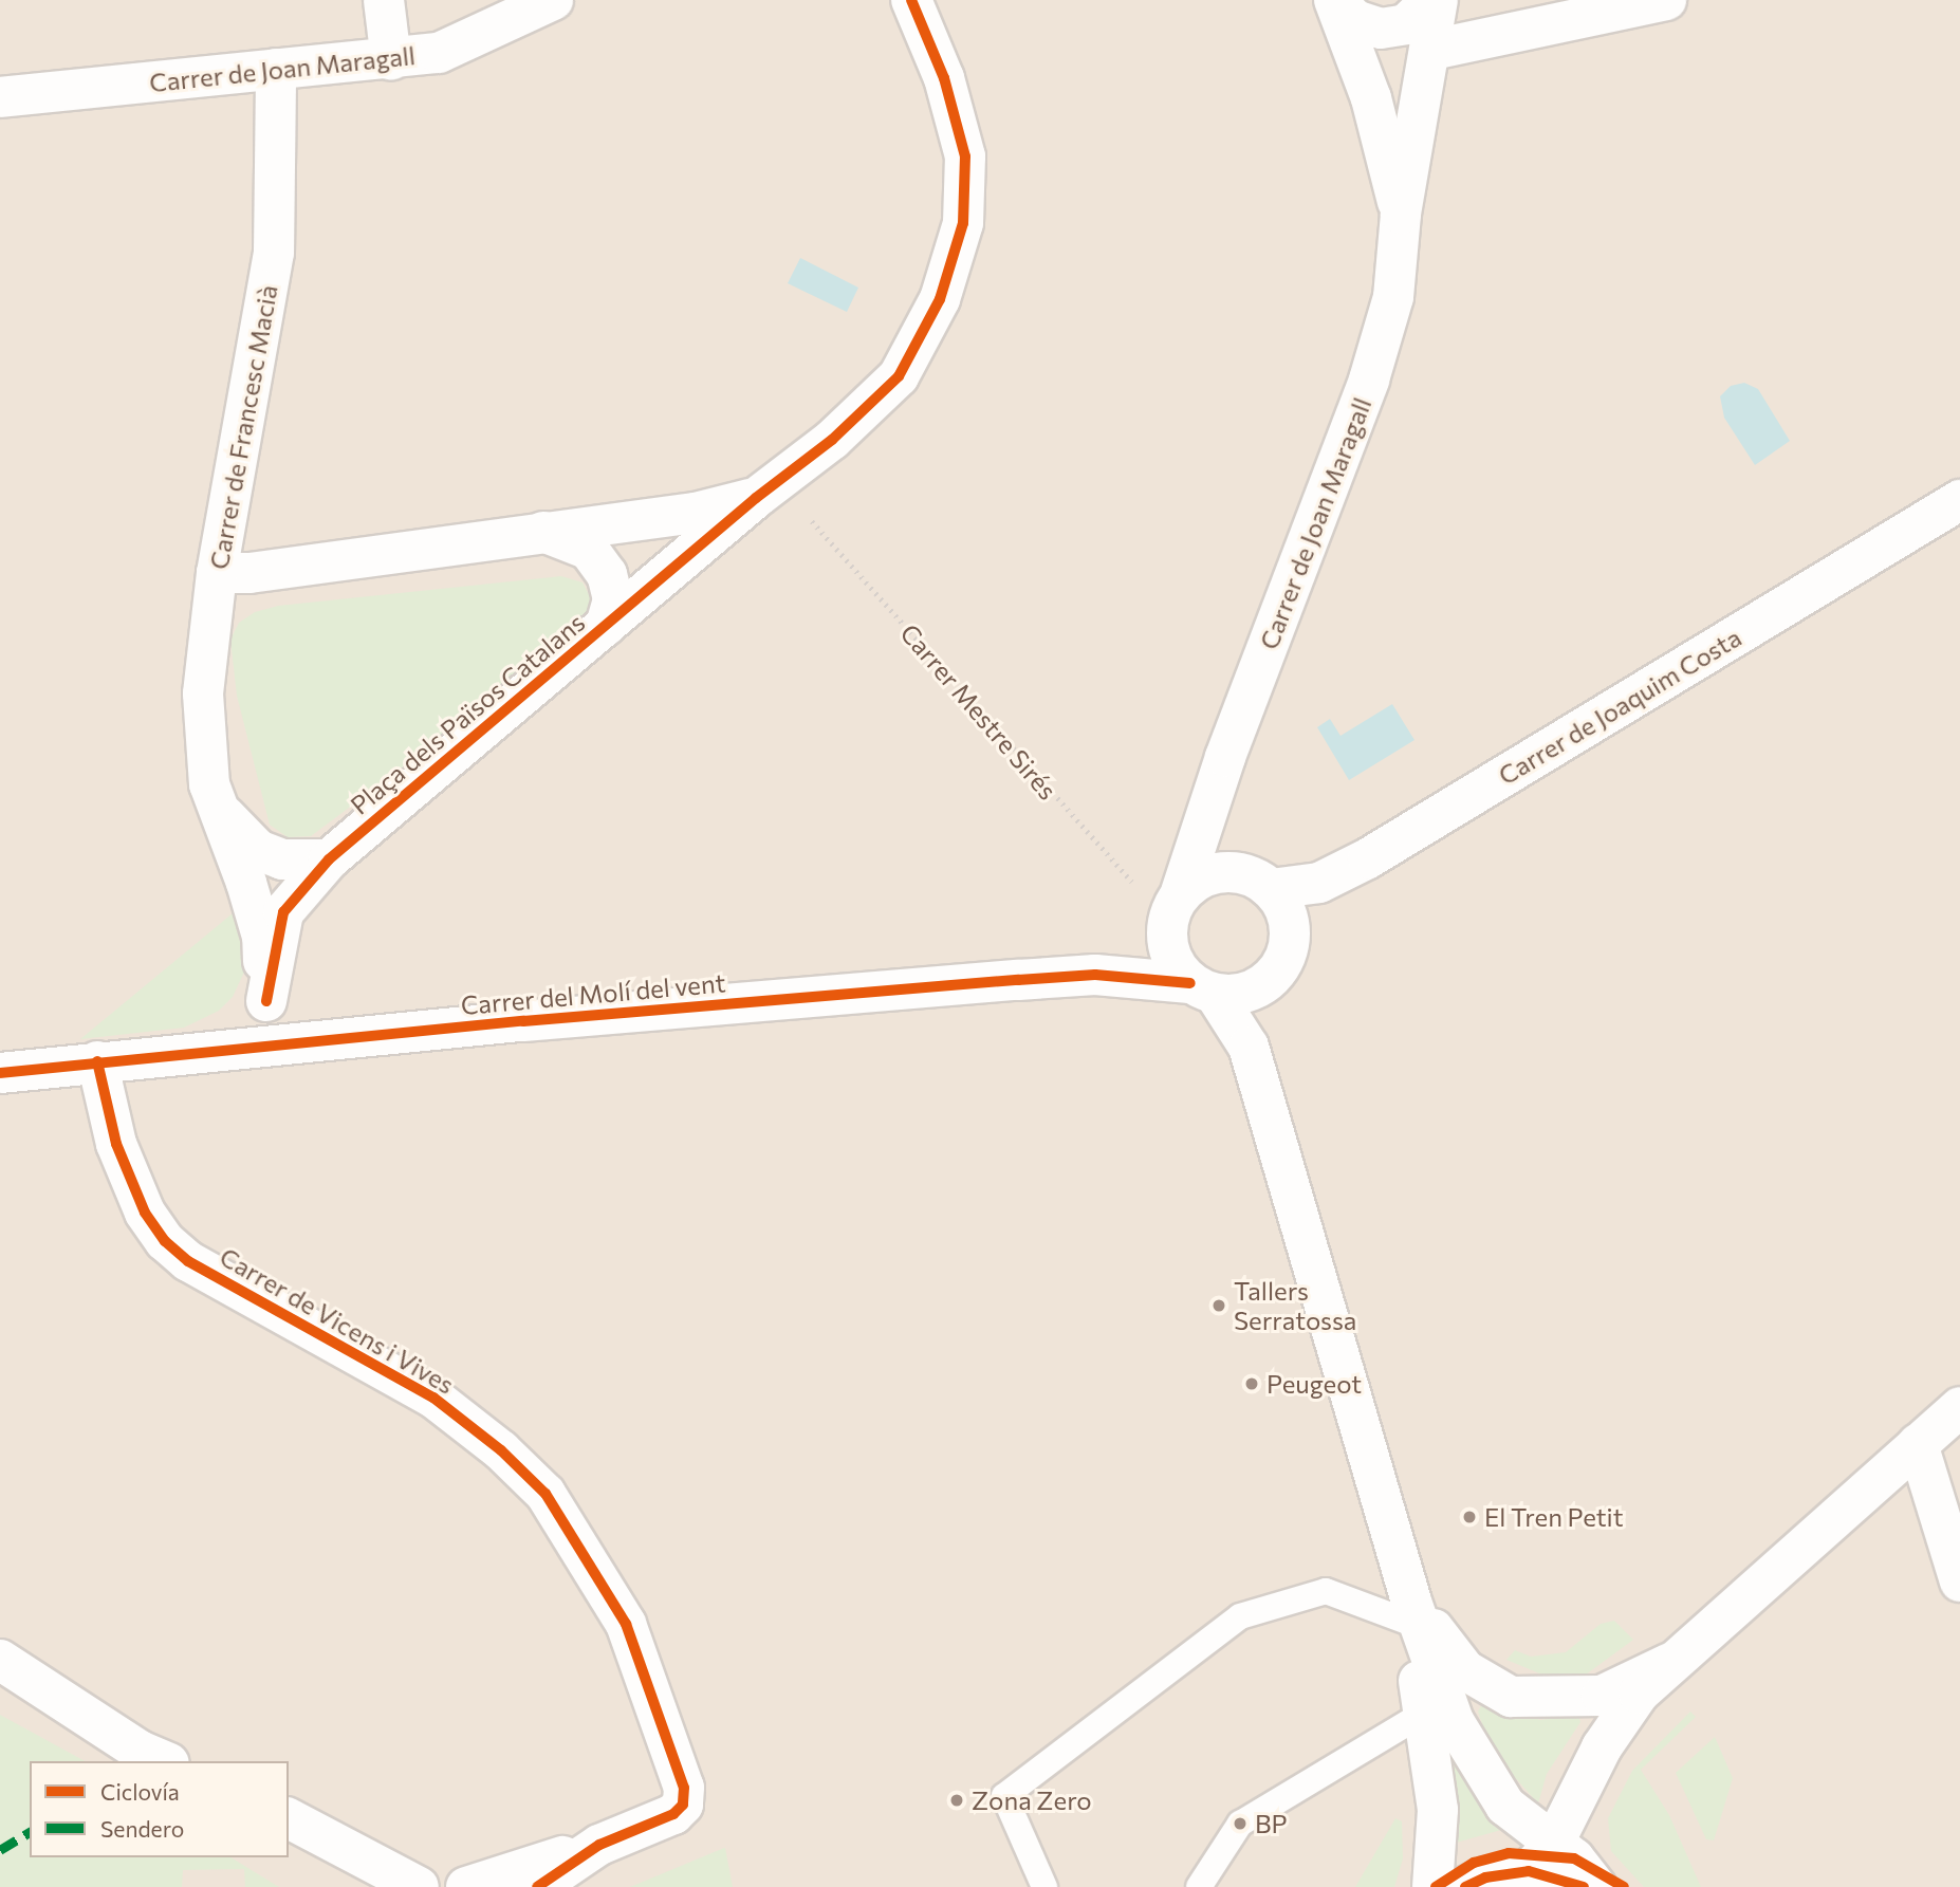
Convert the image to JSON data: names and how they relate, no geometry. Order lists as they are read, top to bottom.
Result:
{
  "streets": {
    "street": [
      "Carrer de Joan Maragall",
      "Carrer de Francesc Macià",
      "Carrer de Joaquim Costa",
      "Plaça dels Països Catalans",
      "Carrer del Molí del vent",
      "Carrer de Vicens i Vives"
    ],
    "path": ["Carrer Mestre Sirés"]
  },
  "crossings": [
    ["Carrer de Joan Maragall", "Carrer de Francesc Macià"],
    ["Carrer de Joan Maragall", "Carrer de Joaquim Costa"],
    ["Carrer de Joan Maragall", "Carrer del Molí del vent"],
    ["Carrer de Francesc Macià", "Plaça dels Països Catalans"],
    ["Carrer de Francesc Macià", "Carrer del Molí del vent"],
    ["Carrer de Joaquim Costa", "Carrer del Molí del vent"],
    ["Carrer del Molí del vent", "Carrer de Vicens i Vives"]
  ],
  "places": [
    "Tallers Serratossa",
    "Peugeot",
    "El Tren Petit",
    "Zona Zero",
    "BP"
  ],
  "legend": ["Ciclovía", "Sendero"]
}
